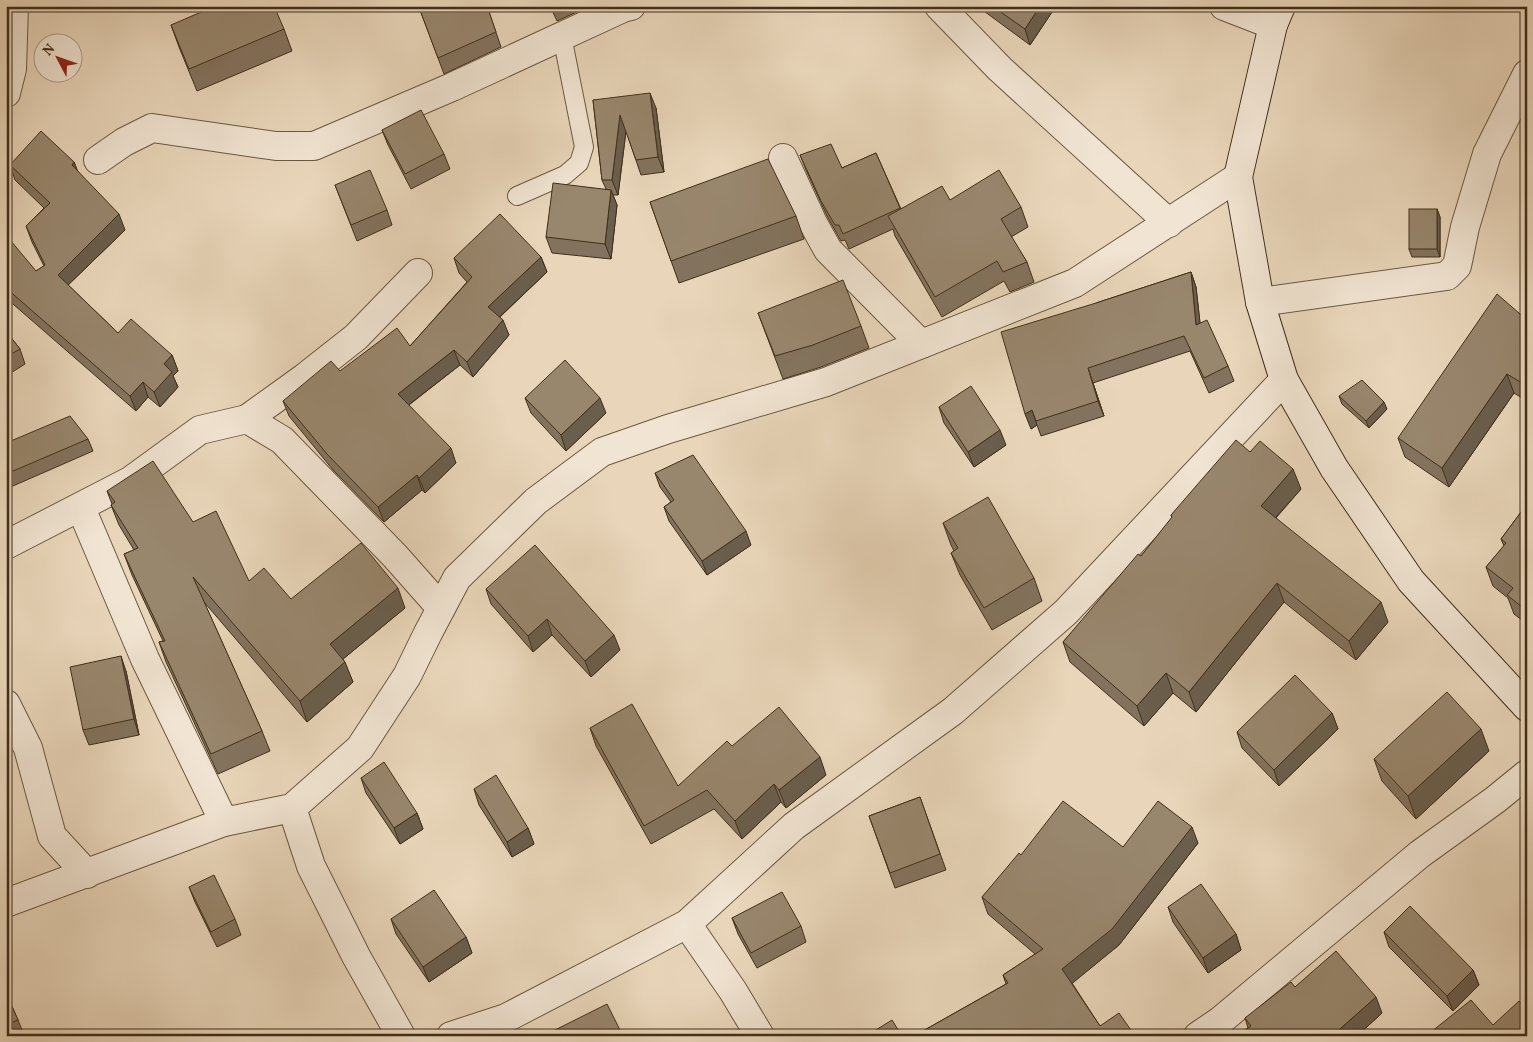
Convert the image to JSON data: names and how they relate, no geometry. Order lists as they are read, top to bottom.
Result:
{
  "north": "top left"
}
